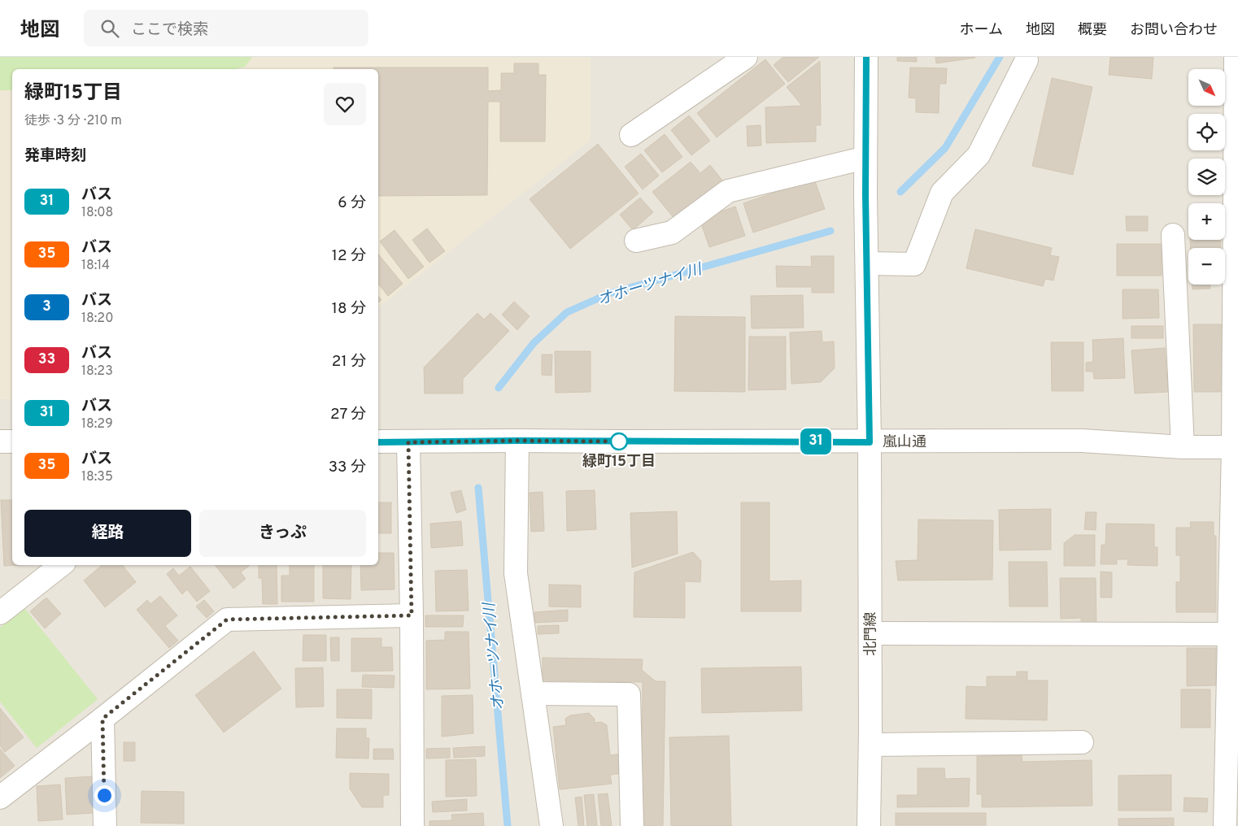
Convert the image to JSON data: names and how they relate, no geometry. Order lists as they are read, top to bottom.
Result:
{
  "streets": {
    "street": ["嵐山通", "北門線"]
  },
  "crossings": [
    ["嵐山通", "北門線"]
  ],
  "water": ["オホーツナイ川"],
  "places": ["緑町15丁目"],
  "lines": ["bus line 31"],
  "north": "bottom right",
  "page": {
    "header": "地図",
    "search": "ここで検索",
    "nav": [
      "ホーム",
      "地図",
      "概要",
      "お問い合わせ"
    ],
    "on_map": "31",
    "map_buttons": ["+", "−"],
    "heading": [
      ["緑町15丁目", "徒歩 · 3 分 · 210 m"],
      "発車時刻"
    ],
    "list": [
      {
        "mark": "31",
        "name": "バス",
        "note": "18:08",
        "value": "6 分"
      },
      {
        "mark": "35",
        "name": "バス",
        "note": "18:14",
        "value": "12 分"
      },
      {
        "mark": "3",
        "name": "バス",
        "note": "18:20",
        "value": "18 分"
      },
      {
        "mark": "33",
        "name": "バス",
        "note": "18:23",
        "value": "21 分"
      },
      {
        "mark": "31",
        "name": "バス",
        "note": "18:29",
        "value": "27 分"
      },
      {
        "mark": "35",
        "name": "バス",
        "note": "18:35",
        "value": "33 分"
      }
    ],
    "buttons": ["経路", "きっぷ"]
  }
}
